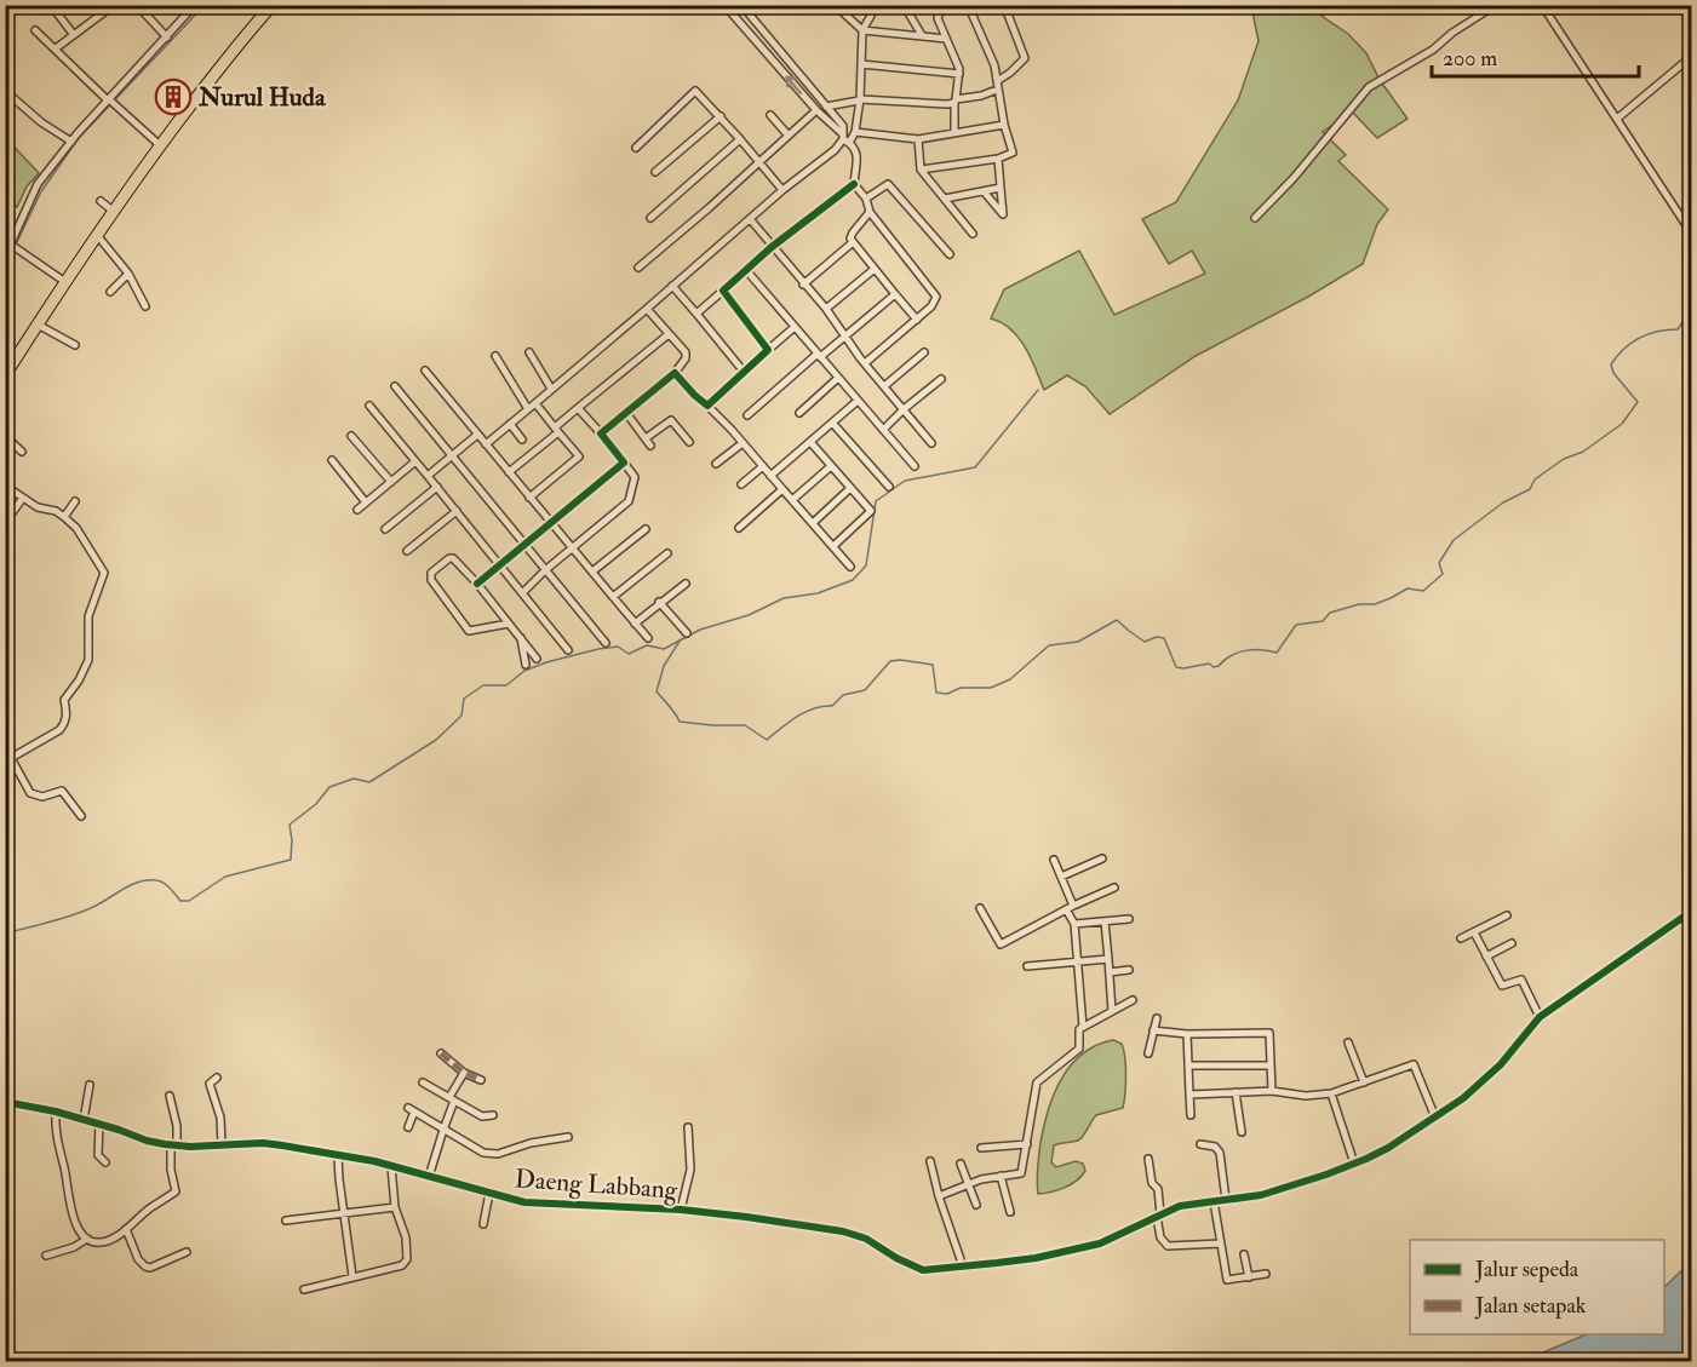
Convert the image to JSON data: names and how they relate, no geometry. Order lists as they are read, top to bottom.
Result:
{
  "streets": {
    "street": ["Daeng Labbang"]
  },
  "places": {
    "building": ["Nurul Huda"]
  },
  "legend": ["Jalur sepeda", "Jalan setapak"],
  "scale_bar": "200 m"
}
